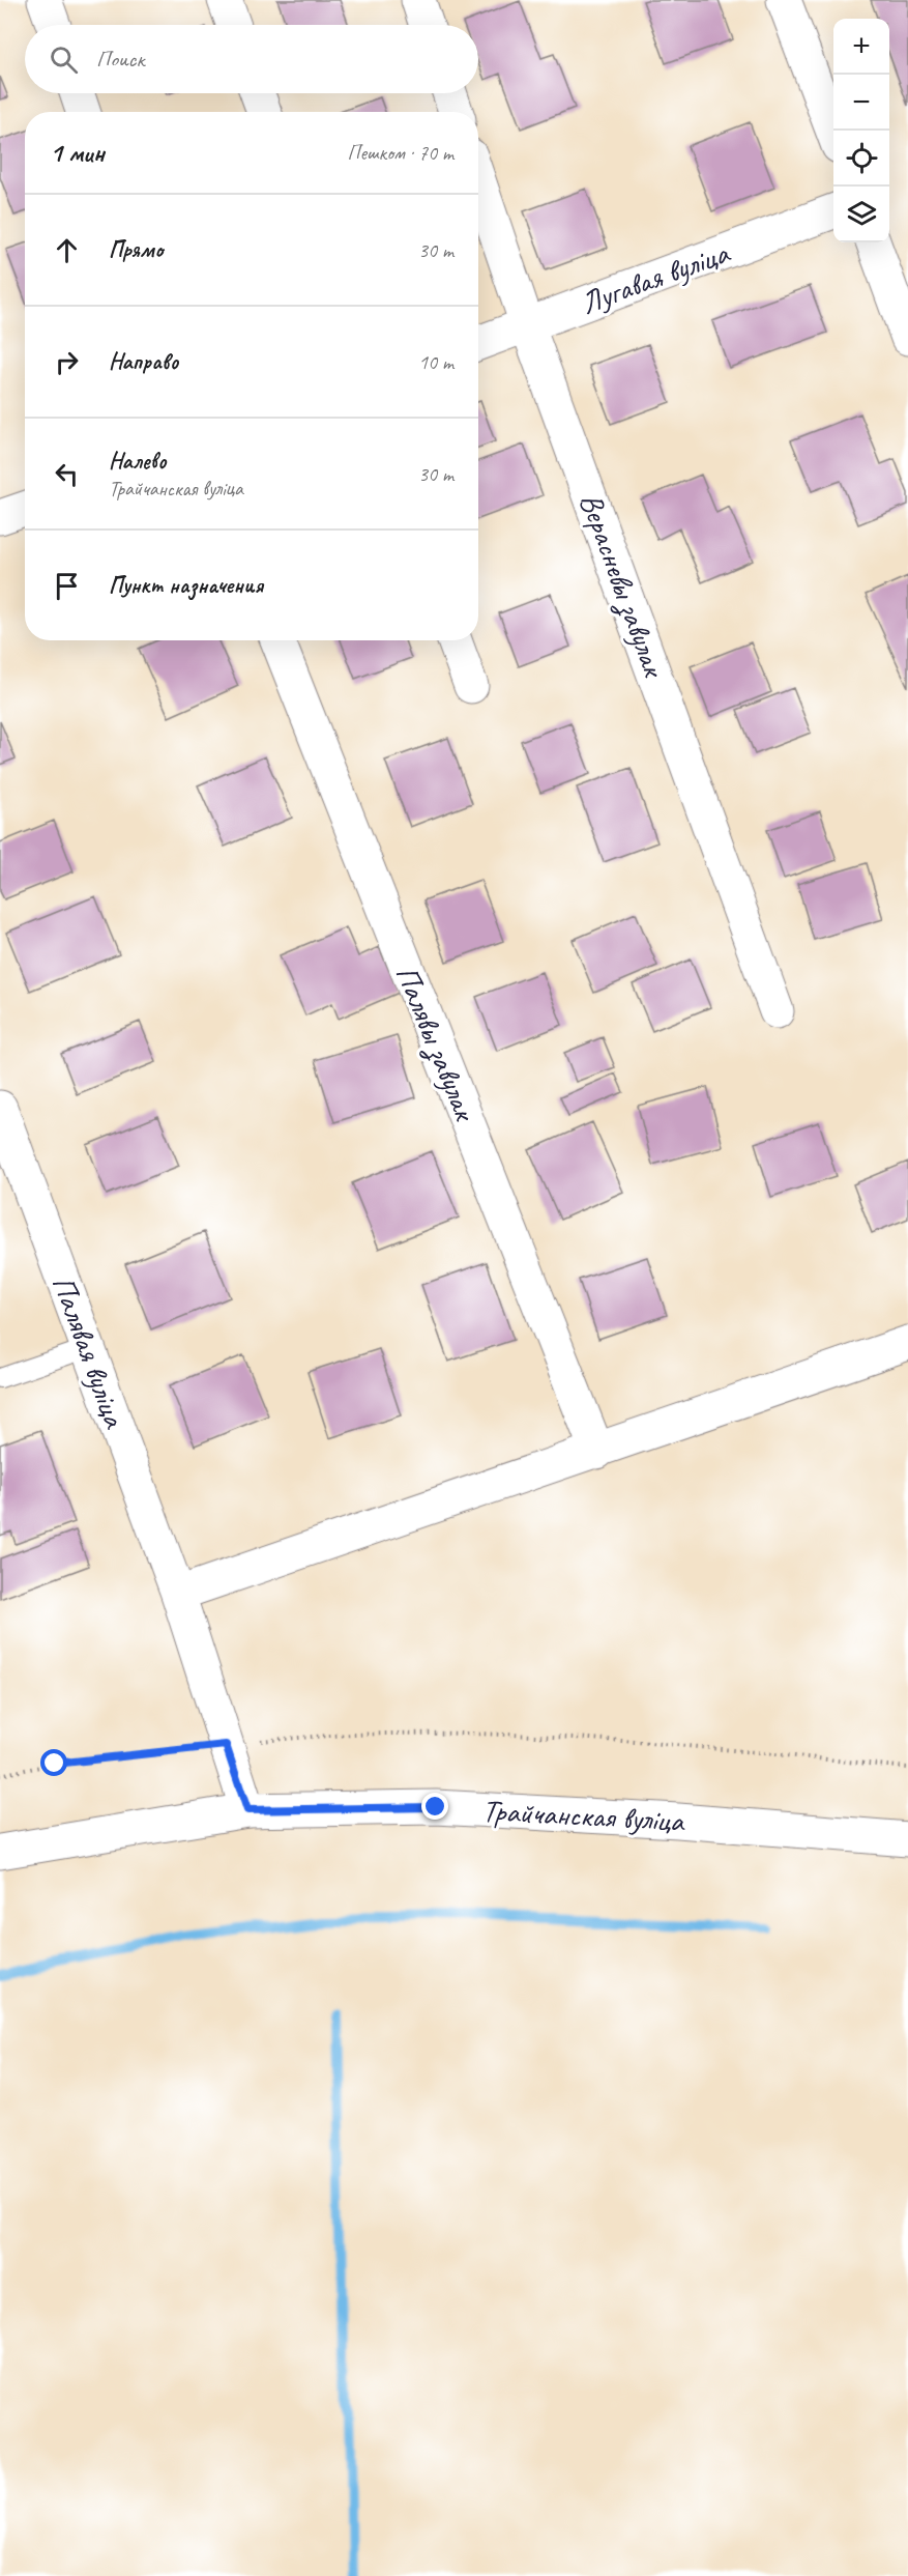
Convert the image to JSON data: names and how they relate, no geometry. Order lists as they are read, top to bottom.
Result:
{
  "streets": {
    "street": [
      "Лугавая вуліца",
      "Верасневы завулак",
      "Палявы завулак",
      "Палявая вуліца",
      "Трайчанская вуліца"
    ]
  },
  "crossings": [
    ["Лугавая вуліца", "Верасневы завулак"],
    ["Палявая вуліца", "Трайчанская вуліца"]
  ],
  "page": {
    "map_buttons": ["+", "−"],
    "search": "Поиск",
    "heading": ["1 мин", "Пешком · 70 m"],
    "list": [
      ["Прямо", "30 m"],
      ["Направо", "10 m"],
      ["Налево", "Трайчанская вуліца", "30 m"],
      "Пункт назначения"
    ]
  }
}
